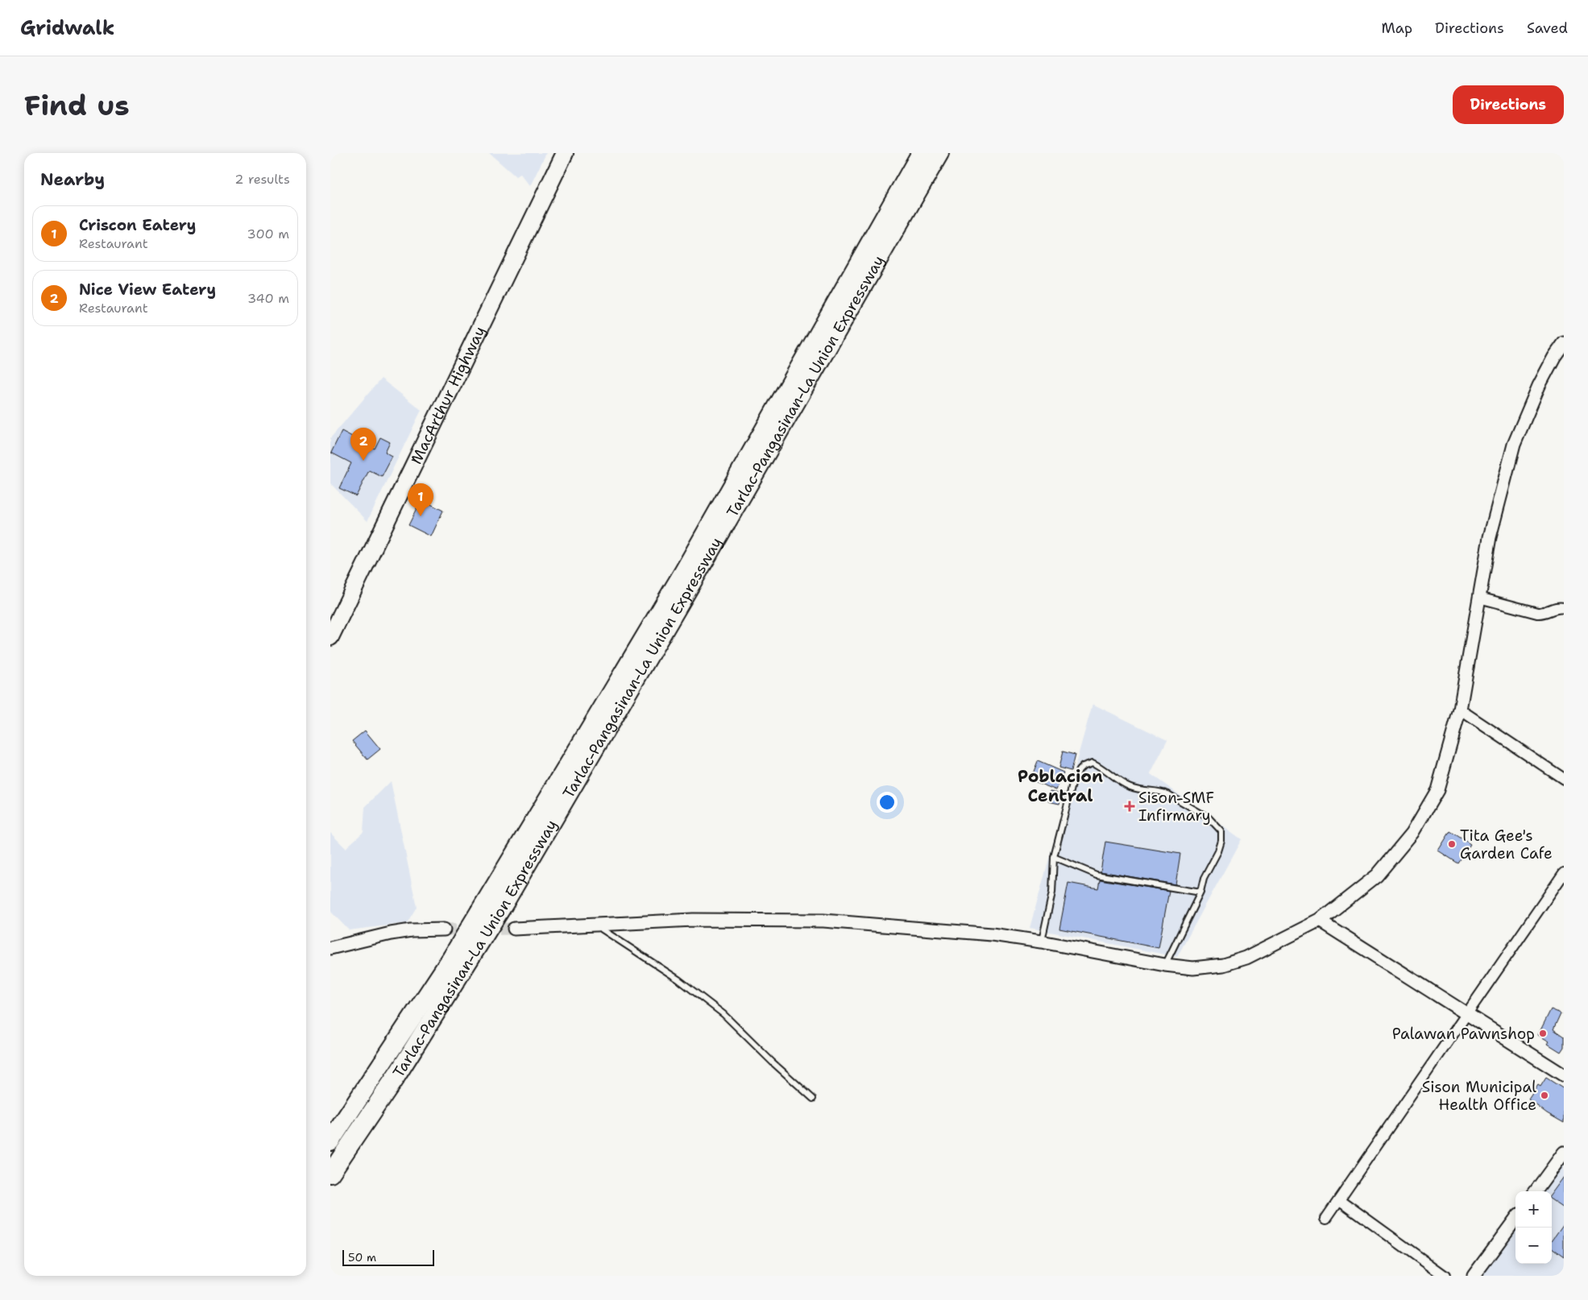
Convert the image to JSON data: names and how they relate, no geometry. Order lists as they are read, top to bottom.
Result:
{
  "streets": {
    "highway": ["Tarlac-Pangasinan-La Union Expressway", "MacArthur Highway"]
  },
  "districts": ["Poblacion Central"],
  "places": {
    "health": ["Sison-SMF Infirmary"],
    "other": ["Tita Gee's Garden Cafe", "Palawan Pawnshop", "Sison Municipal Health Office"]
  },
  "scale_bar": "50 m",
  "page": {
    "header": "Gridwalk",
    "nav": ["Map", "Directions", "Saved"],
    "buttons": "Directions",
    "title": "Find us",
    "heading": ["Nearby", "2 results"],
    "list": [
      {
        "mark": "1",
        "name": "Criscon Eatery",
        "note": "Restaurant",
        "value": "300 m"
      },
      {
        "mark": "2",
        "name": "Nice View Eatery",
        "note": "Restaurant",
        "value": "340 m"
      }
    ],
    "pins": ["2", "1"],
    "map_buttons": ["+", "−"],
    "scale": "50 m"
  }
}
